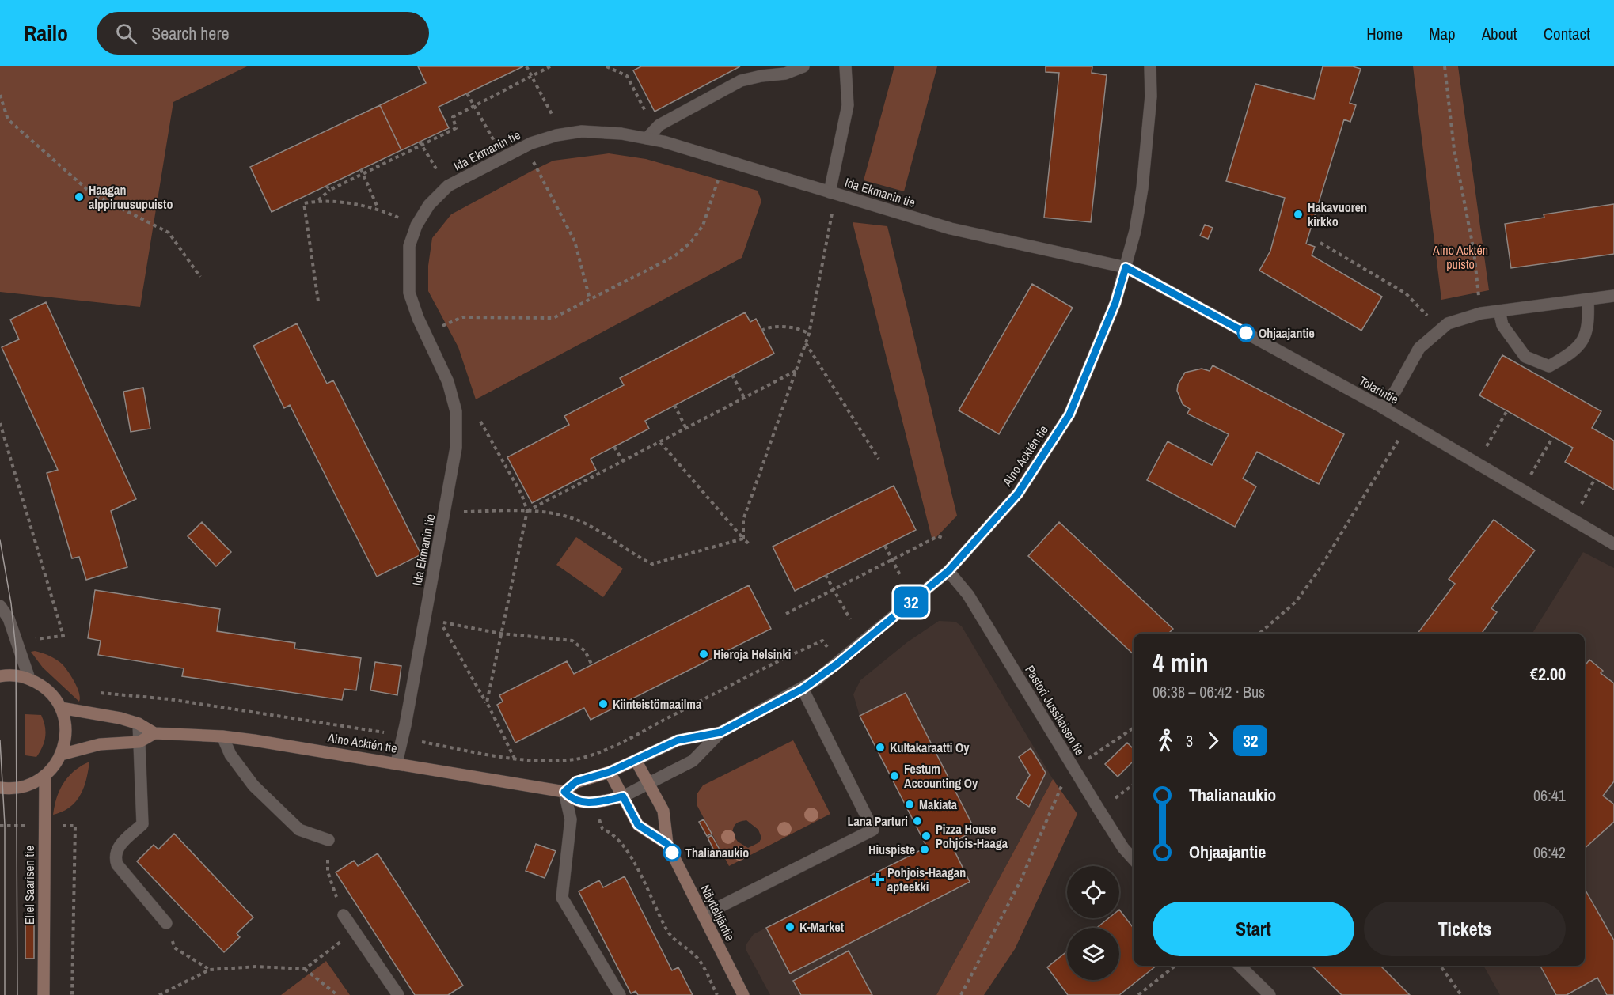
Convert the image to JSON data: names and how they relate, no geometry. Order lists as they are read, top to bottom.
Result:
{
  "streets": {
    "main road": ["Aino Acktén tie", "Eliel Saarisen tie", "Näyttelijäntie"],
    "street": ["Ida Ekmanin tie", "Tolarintie", "Pastori Jussilaisen tie"]
  },
  "crossings": [
    ["Ida Ekmanin tie", "Tolarintie"],
    ["Ida Ekmanin tie", "Aino Acktén tie"],
    ["Tolarintie", "Aino Acktén tie"],
    ["Aino Acktén tie", "Pastori Jussilaisen tie"],
    ["Aino Acktén tie", "Näyttelijäntie"]
  ],
  "parks": ["Aino Acktén puisto"],
  "places": {
    "other": [
      "Haagan alppiruusupuisto",
      "Hakavuoren kirkko",
      "Ohjaajantie",
      "Hieroja Helsinki",
      "Kiinteistömaailma",
      "Kultakaraatti Oy",
      "Festum Accounting Oy",
      "Makiata",
      "Lana Parturi",
      "Pizza House Pohjois-Haaga",
      "Hiuspiste",
      "Thalianaukio",
      "K-Market"
    ],
    "health": ["Pohjois-Haagan apteekki"]
  },
  "lines": ["bus line 32"],
  "page": {
    "header": "Railo",
    "search": "Search here",
    "nav": [
      "Home",
      "Map",
      "About",
      "Contact"
    ],
    "on_map": "32",
    "heading": ["4 min", "06:38 – 06:42 · Bus", "€2.00"],
    "legs": ["3", "32"],
    "list": [
      {
        "name": "Thalianaukio",
        "value": "06:41"
      },
      {
        "name": "Ohjaajantie",
        "value": "06:42"
      }
    ],
    "buttons": ["Start", "Tickets"]
  }
}
